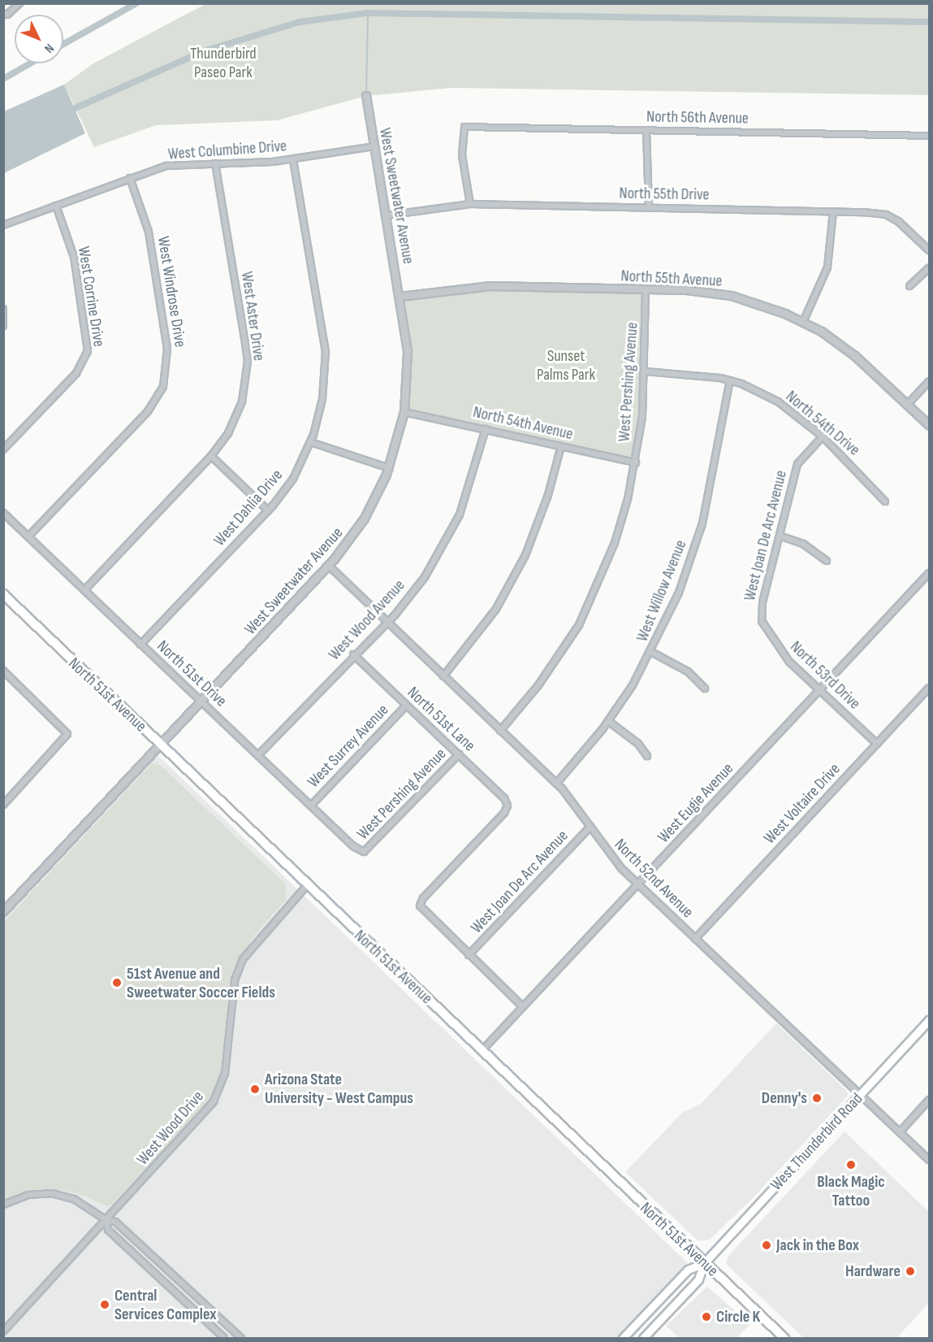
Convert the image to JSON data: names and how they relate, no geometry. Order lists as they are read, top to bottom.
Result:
{
  "streets": {
    "main road": ["North 51st Avenue", "West Thunderbird Road"],
    "street": [
      "North 56th Avenue",
      "West Columbine Drive",
      "North 55th Drive",
      "West Sweetwater Avenue",
      "North 55th Avenue",
      "West Windrose Drive",
      "West Corrine Drive",
      "West Aster Drive",
      "West Pershing Avenue",
      "North 54th Avenue",
      "North 54th Drive",
      "West Dahlia Drive",
      "West Joan De Arc Avenue",
      "West Willow Avenue",
      "West Wood Avenue",
      "North 51st Drive",
      "North 53rd Drive",
      "North 51st Lane",
      "West Surrey Avenue",
      "West Eugie Avenue",
      "West Voltaire Drive",
      "North 52nd Avenue",
      "West Wood Drive"
    ]
  },
  "crossings": [
    ["North 56th Avenue", "North 55th Drive"],
    ["West Columbine Drive", "West Sweetwater Avenue"],
    ["West Columbine Drive", "West Windrose Drive"],
    ["West Columbine Drive", "West Corrine Drive"],
    ["West Columbine Drive", "West Aster Drive"],
    ["West Columbine Drive", "West Dahlia Drive"],
    ["North 55th Drive", "West Sweetwater Avenue"],
    ["West Sweetwater Avenue", "North 55th Avenue"],
    ["West Sweetwater Avenue", "North 54th Avenue"],
    ["West Sweetwater Avenue", "North 51st Drive"],
    ["West Sweetwater Avenue", "North 51st Avenue"],
    ["West Sweetwater Avenue", "North 52nd Avenue"],
    ["North 55th Avenue", "West Pershing Avenue"],
    ["West Windrose Drive", "North 51st Drive"],
    ["West Aster Drive", "North 51st Drive"],
    ["West Pershing Avenue", "North 54th Avenue"],
    ["West Pershing Avenue", "North 54th Drive"],
    ["West Pershing Avenue", "North 51st Drive"],
    ["West Pershing Avenue", "North 51st Lane"],
    ["West Pershing Avenue", "North 52nd Avenue"],
    ["North 54th Avenue", "West Wood Avenue"],
    ["North 54th Drive", "West Joan De Arc Avenue"],
    ["North 54th Drive", "West Willow Avenue"],
    ["West Dahlia Drive", "North 51st Drive"],
    ["West Joan De Arc Avenue", "North 53rd Drive"],
    ["West Joan De Arc Avenue", "North 51st Lane"],
    ["West Joan De Arc Avenue", "North 52nd Avenue"],
    ["West Willow Avenue", "North 52nd Avenue"],
    ["West Wood Avenue", "North 51st Drive"],
    ["West Wood Avenue", "North 51st Lane"],
    ["West Wood Avenue", "North 52nd Avenue"],
    ["North 51st Drive", "West Surrey Avenue"],
    ["North 53rd Drive", "West Eugie Avenue"],
    ["North 53rd Drive", "West Voltaire Drive"],
    ["North 51st Avenue", "West Eugie Avenue"],
    ["North 51st Avenue", "West Wood Drive"],
    ["North 51st Avenue", "West Thunderbird Road"],
    ["North 51st Lane", "West Surrey Avenue"],
    ["West Eugie Avenue", "North 52nd Avenue"],
    ["West Voltaire Drive", "North 52nd Avenue"],
    ["North 52nd Avenue", "West Thunderbird Road"]
  ],
  "parks": ["Thunderbird Paseo Park", "Sunset Palms Park"],
  "places": [
    "51st Avenue and Sweetwater Soccer Fields",
    "Arizona State University - West Campus",
    "Denny's",
    "Black Magic Tattoo",
    "Jack in the Box",
    "Hardware",
    "Central Services Complex",
    "Circle K"
  ],
  "north": "bottom right"
}
